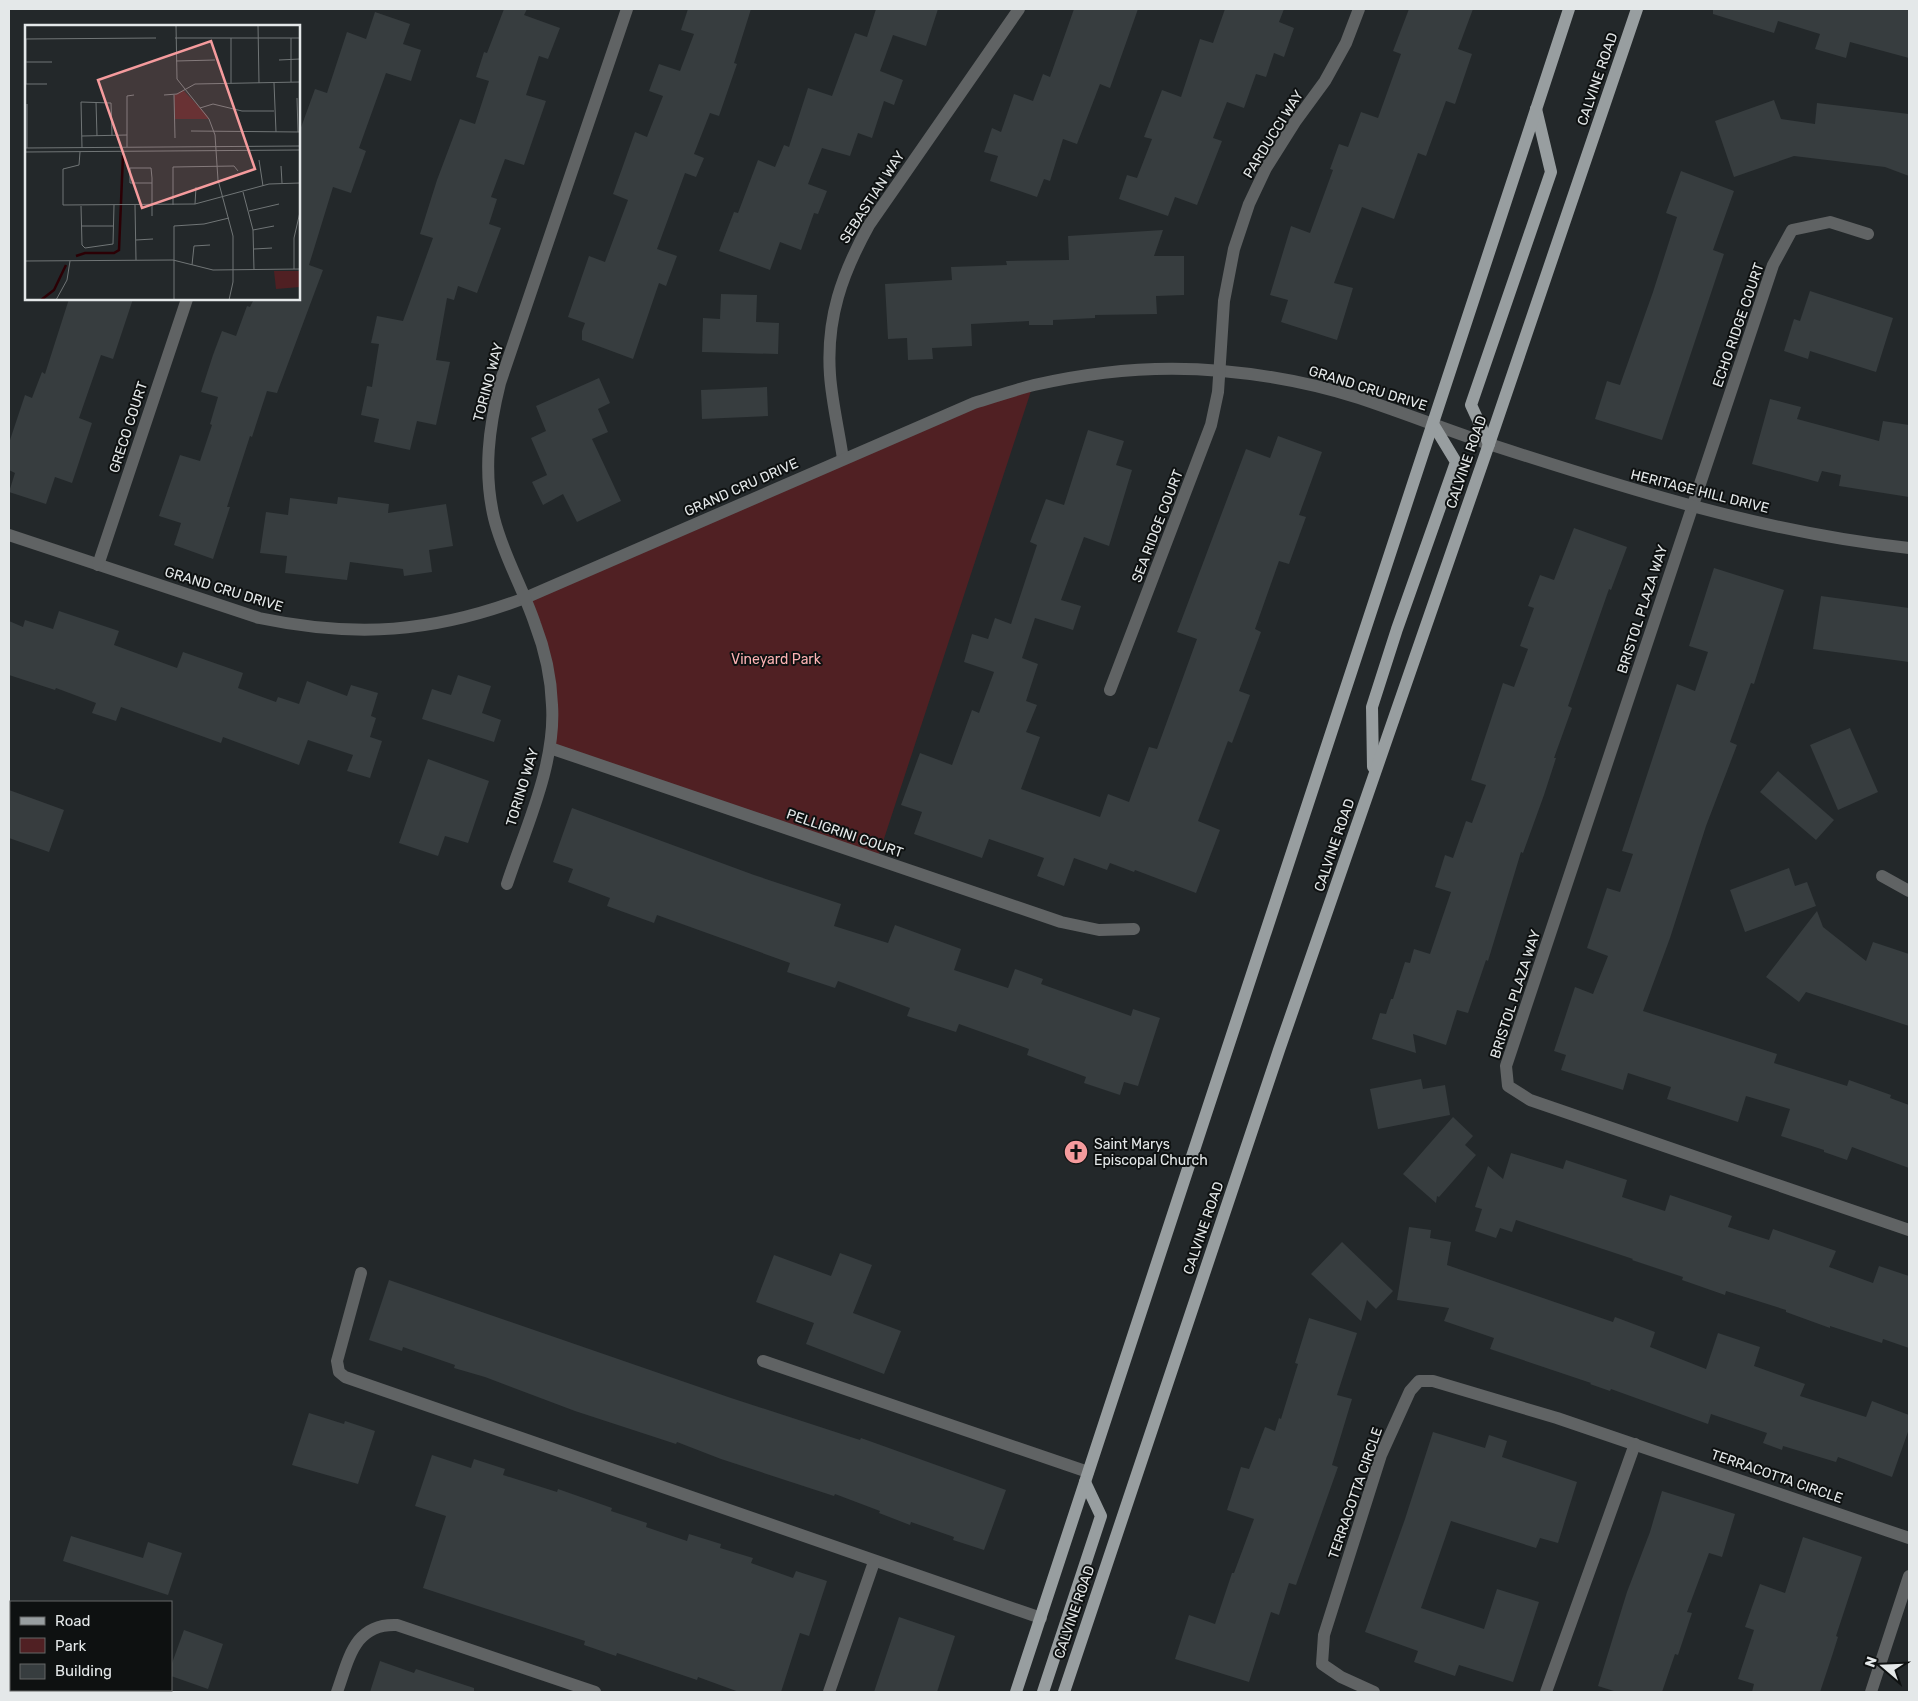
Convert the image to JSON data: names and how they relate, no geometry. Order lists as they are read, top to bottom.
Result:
{
  "streets": {
    "main road": ["CALVINE ROAD"],
    "street": [
      "PARDUCCI WAY",
      "SEBASTIAN WAY",
      "ECHO RIDGE COURT",
      "TORINO WAY",
      "GRAND CRU DRIVE",
      "GRECO COURT",
      "HERITAGE HILL DRIVE",
      "SEA RIDGE COURT",
      "BRISTOL PLAZA WAY",
      "PELLIGRINI COURT",
      "TERRACOTTA CIRCLE"
    ]
  },
  "crossings": [
    ["CALVINE ROAD", "GRAND CRU DRIVE"],
    ["CALVINE ROAD", "HERITAGE HILL DRIVE"],
    ["PARDUCCI WAY", "GRAND CRU DRIVE"],
    ["PARDUCCI WAY", "SEA RIDGE COURT"],
    ["SEBASTIAN WAY", "GRAND CRU DRIVE"],
    ["ECHO RIDGE COURT", "HERITAGE HILL DRIVE"],
    ["ECHO RIDGE COURT", "BRISTOL PLAZA WAY"],
    ["TORINO WAY", "GRAND CRU DRIVE"],
    ["TORINO WAY", "PELLIGRINI COURT"],
    ["GRAND CRU DRIVE", "GRECO COURT"],
    ["GRAND CRU DRIVE", "HERITAGE HILL DRIVE"],
    ["GRAND CRU DRIVE", "SEA RIDGE COURT"],
    ["HERITAGE HILL DRIVE", "BRISTOL PLAZA WAY"]
  ],
  "parks": ["Vineyard Park"],
  "places": {
    "church": ["Saint Marys Episcopal Church"]
  },
  "legend": ["Road", "Park", "Building"],
  "north": "left"
}
